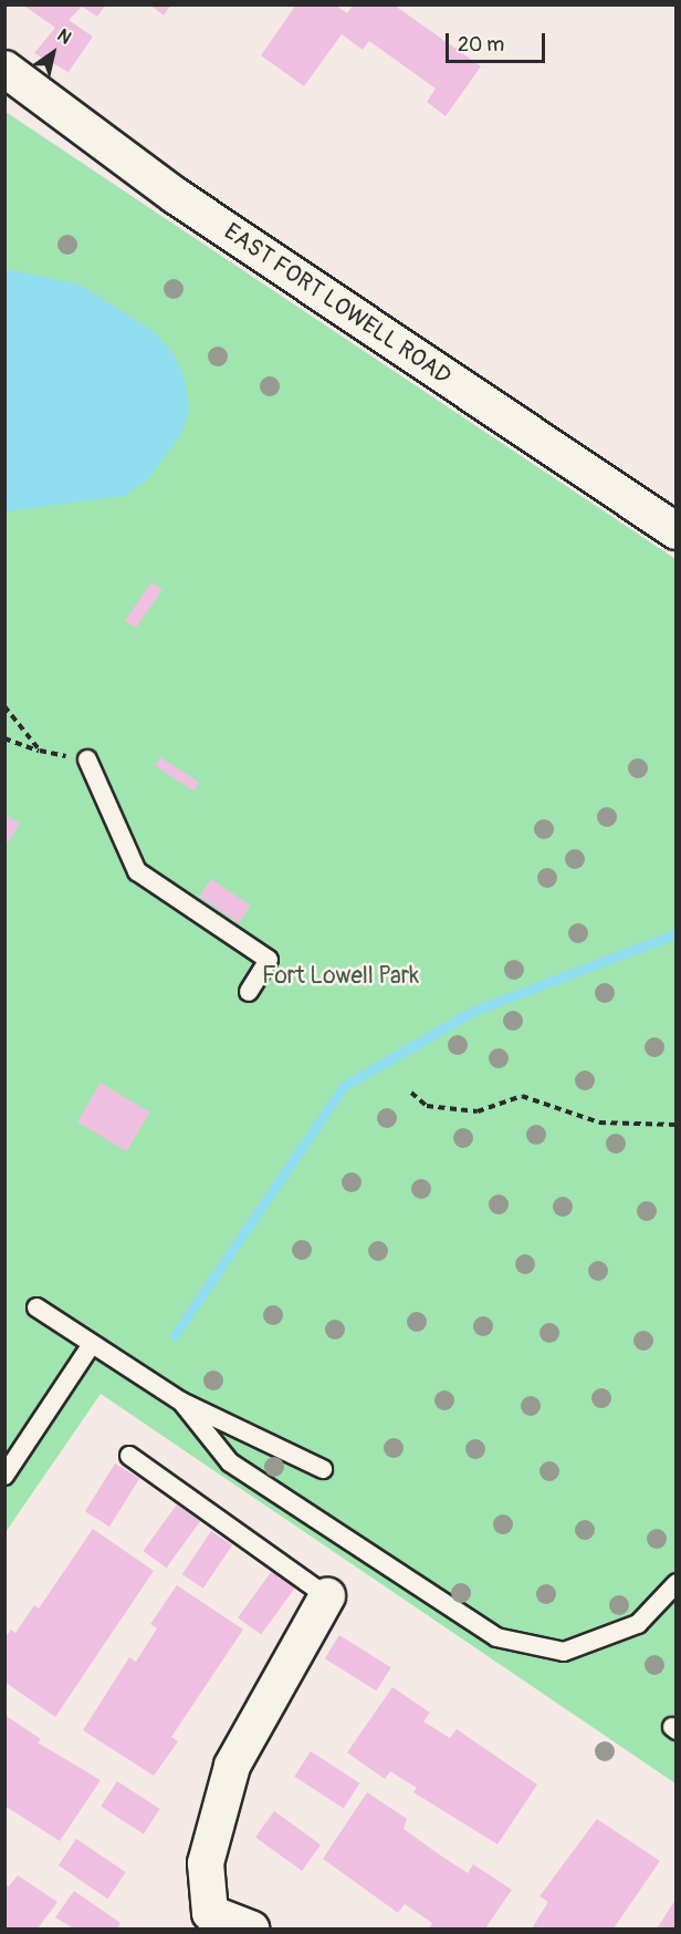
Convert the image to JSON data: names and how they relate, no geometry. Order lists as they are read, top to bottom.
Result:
{
  "streets": {
    "street": ["EAST FORT LOWELL ROAD"]
  },
  "parks": ["Fort Lowell Park"],
  "scale_bar": "20 m",
  "north": "top right"
}
